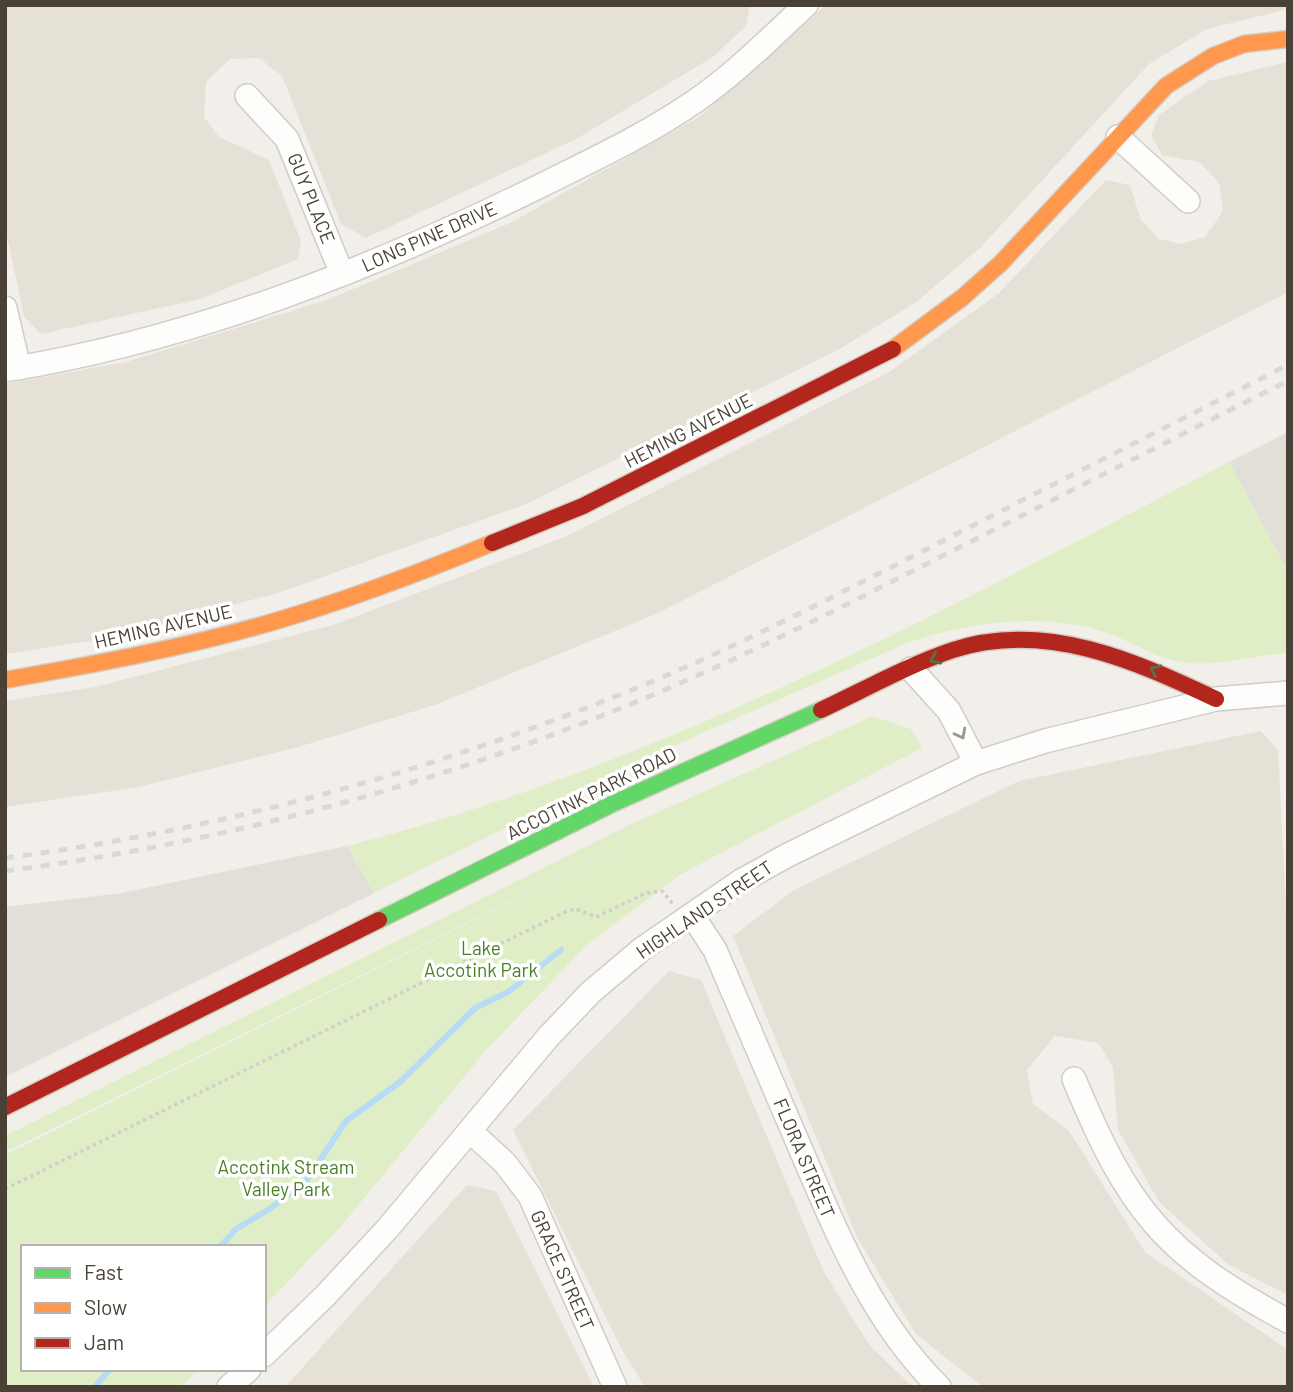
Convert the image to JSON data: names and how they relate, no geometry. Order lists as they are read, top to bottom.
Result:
{
  "streets": {
    "street": [
      "GUY PLACE",
      "LONG PINE DRIVE",
      "HEMING AVENUE",
      "ACCOTINK PARK ROAD",
      "HIGHLAND STREET",
      "FLORA STREET",
      "GRACE STREET"
    ]
  },
  "crossings": [
    ["GUY PLACE", "LONG PINE DRIVE"],
    ["ACCOTINK PARK ROAD", "HIGHLAND STREET"],
    ["HIGHLAND STREET", "FLORA STREET"],
    ["HIGHLAND STREET", "GRACE STREET"]
  ],
  "parks": ["Lake Accotink Park", "Accotink Stream Valley Park"],
  "legend": ["Fast", "Slow", "Jam"]
}
